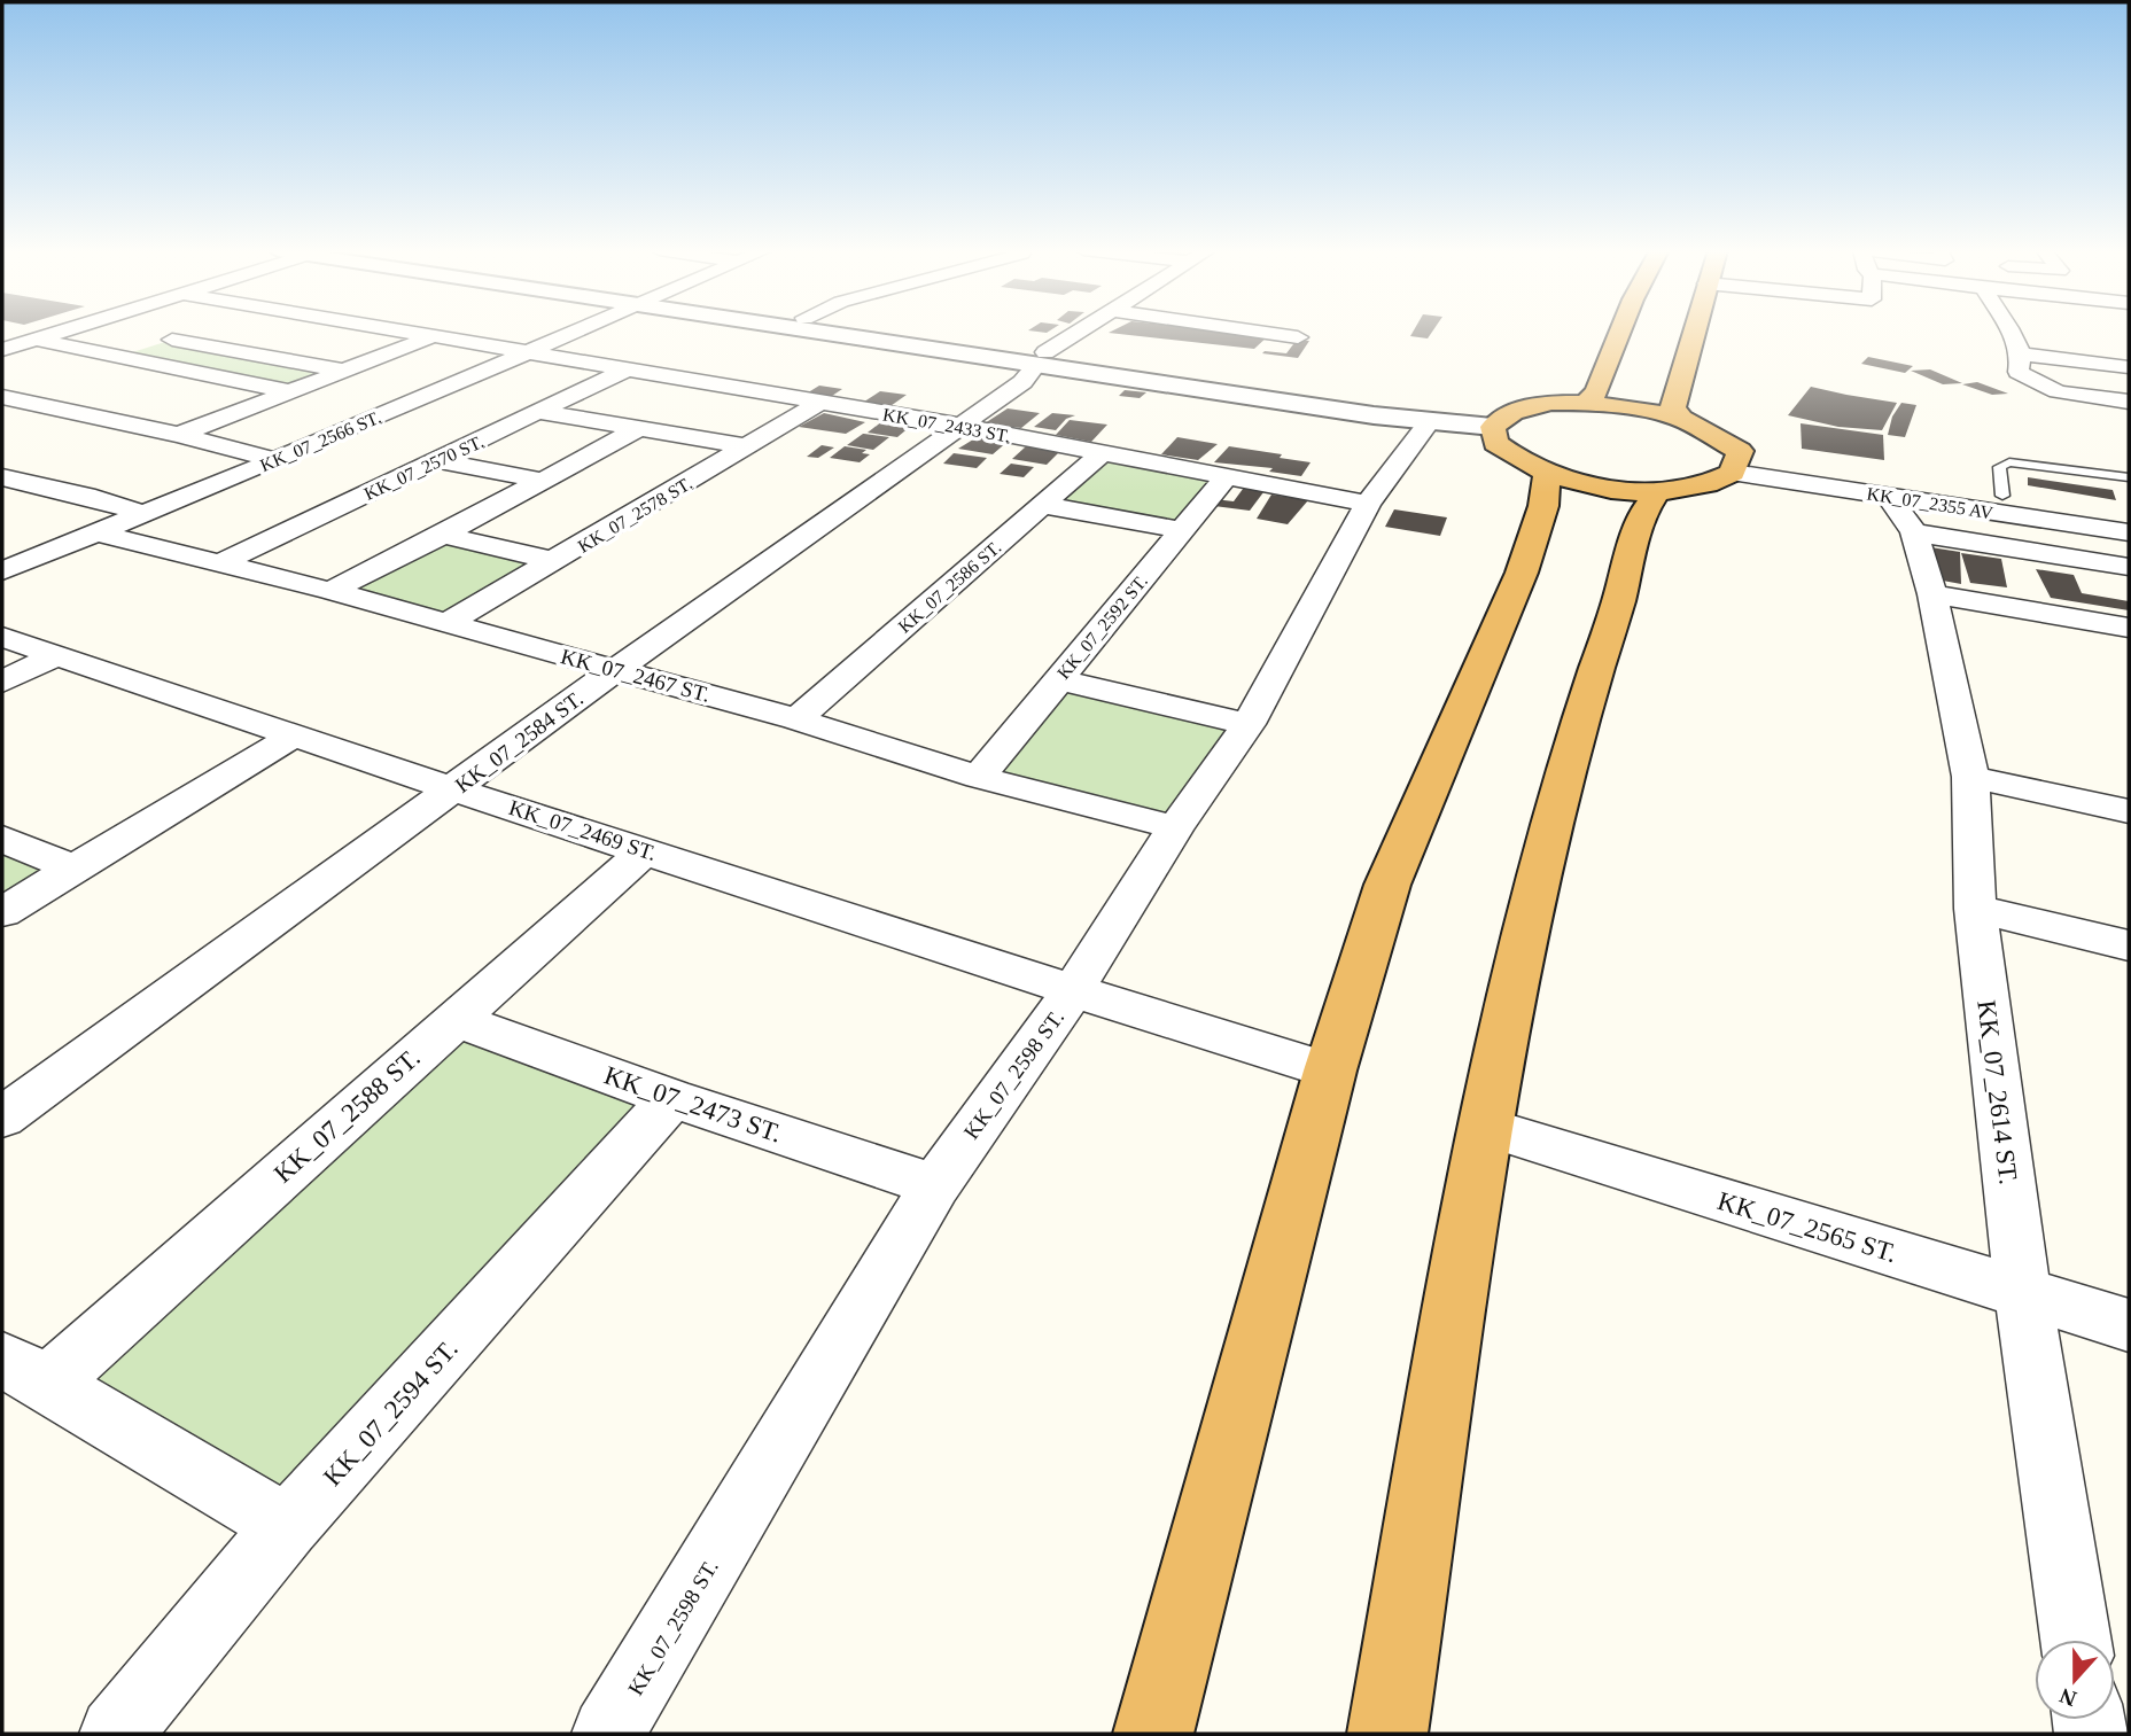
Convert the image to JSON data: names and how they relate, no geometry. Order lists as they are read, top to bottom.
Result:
{
  "streets": {
    "street": [
      "KK_07_2433 ST.",
      "KK_07_2566 ST.",
      "KK_07_2570 ST.",
      "KK_07_2355 AV",
      "KK_07_2578 ST.",
      "KK_07_2586 ST.",
      "KK_07_2592 ST.",
      "KK_07_2467 ST.",
      "KK_07_2584 ST.",
      "KK_07_2469 ST.",
      "KK_07_2598 ST.",
      "KK_07_2614 ST.",
      "KK_07_2473 ST.",
      "KK_07_2588 ST.",
      "KK_07_2565 ST.",
      "KK_07_2594 ST."
    ]
  },
  "crossings": [
    ["KK_07_2433 ST.", "KK_07_2566 ST."],
    ["KK_07_2433 ST.", "KK_07_2570 ST."],
    ["KK_07_2433 ST.", "KK_07_2578 ST."],
    ["KK_07_2433 ST.", "KK_07_2586 ST."],
    ["KK_07_2433 ST.", "KK_07_2592 ST."],
    ["KK_07_2433 ST.", "KK_07_2584 ST."],
    ["KK_07_2433 ST.", "KK_07_2598 ST."],
    ["KK_07_2566 ST.", "KK_07_2467 ST."],
    ["KK_07_2570 ST.", "KK_07_2467 ST."],
    ["KK_07_2355 AV", "KK_07_2614 ST."],
    ["KK_07_2578 ST.", "KK_07_2467 ST."],
    ["KK_07_2586 ST.", "KK_07_2467 ST."],
    ["KK_07_2592 ST.", "KK_07_2467 ST."],
    ["KK_07_2467 ST.", "KK_07_2584 ST."],
    ["KK_07_2467 ST.", "KK_07_2598 ST."],
    ["KK_07_2584 ST.", "KK_07_2469 ST."],
    ["KK_07_2469 ST.", "KK_07_2598 ST."],
    ["KK_07_2469 ST.", "KK_07_2588 ST."],
    ["KK_07_2598 ST.", "KK_07_2473 ST."],
    ["KK_07_2614 ST.", "KK_07_2565 ST."],
    ["KK_07_2473 ST.", "KK_07_2588 ST."],
    ["KK_07_2473 ST.", "KK_07_2594 ST."]
  ],
  "north": "bottom"
}
